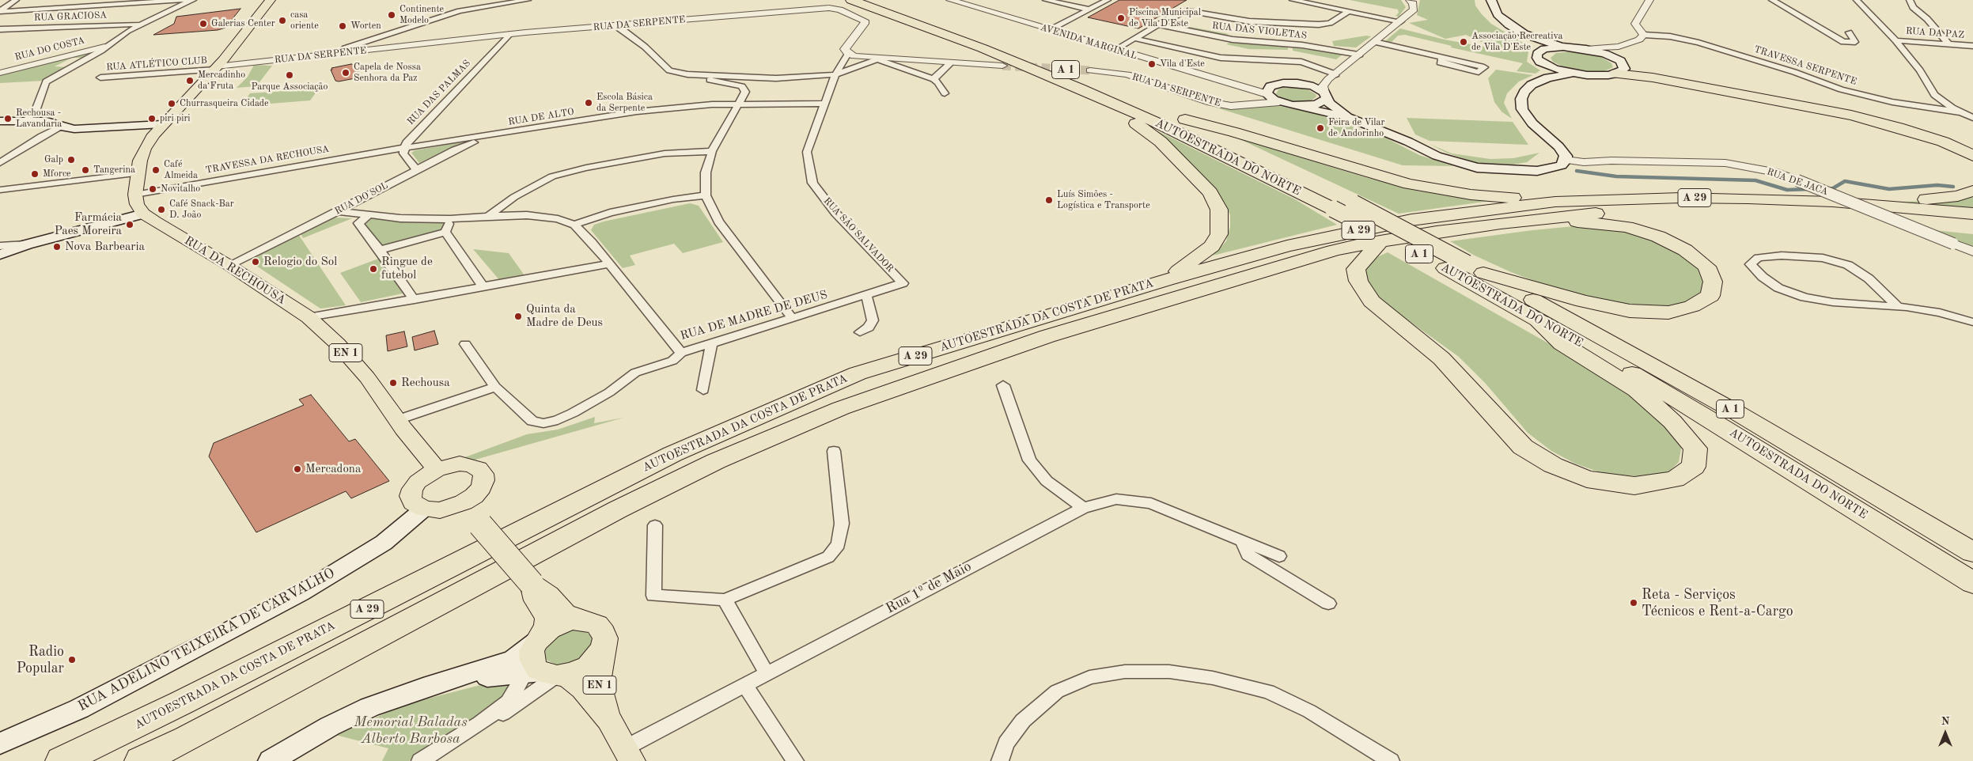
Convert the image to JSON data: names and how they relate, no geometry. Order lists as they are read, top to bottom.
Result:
{
  "streets": {
    "highway": [
      "A 1",
      "AUTOESTRADA DO NORTE",
      "A 29",
      "AUTOESTRADA DA COSTA DE PRATA"
    ],
    "main road": [
      "RUA DE JACA",
      "RUA DA RECHOUSA",
      "EN 1",
      "RUA ADELINO TEIXEIRA DE CARVALHO"
    ],
    "street": [
      "RUA GRACIOSA",
      "RUA DA SERPENTE",
      "RUA DAS VIOLETAS",
      "RUA DA PAZ",
      "AVENIDA MARGINAL",
      "RUA DO COSTA",
      "RUA ATLÉTICO CLUB",
      "TRAVESSA SERPENTE",
      "RUA DAS PALMAS",
      "RUA DE ALTO",
      "TRAVESSA DA RECHOUSA",
      "RUA DO SOL",
      "RUA SÃO SALVADOR",
      "RUA DE MADRE DE DEUS",
      "Rua 1º de Maio"
    ]
  },
  "crossings": [
    ["RUA DA SERPENTE", "AVENIDA MARGINAL"],
    ["RUA DA SERPENTE", "RUA ATLÉTICO CLUB"],
    ["RUA DA SERPENTE", "RUA DAS PALMAS"],
    ["RUA DA SERPENTE", "RUA SÃO SALVADOR"],
    ["RUA DAS PALMAS", "RUA DE ALTO"],
    ["RUA DAS PALMAS", "TRAVESSA DA RECHOUSA"],
    ["RUA DE ALTO", "TRAVESSA DA RECHOUSA"],
    ["RUA DE ALTO", "RUA DO SOL"],
    ["RUA DE ALTO", "RUA SÃO SALVADOR"],
    ["AUTOESTRADA DO NORTE", "AUTOESTRADA DA COSTA DE PRATA"],
    ["RUA DO SOL", "RUA DA RECHOUSA"],
    ["RUA DO SOL", "RUA DE MADRE DE DEUS"],
    ["RUA SÃO SALVADOR", "RUA DE MADRE DE DEUS"],
    ["EN 1", "Rua 1º de Maio"]
  ],
  "parks": ["Memorial Baladas Alberto Barbosa"],
  "places": [
    "Continente Modelo",
    "Piscina Municipal de Vila D'Este",
    "casa oriente",
    "Galerias Center",
    "Worten",
    "Associação Recreativa de Vila D'Este",
    "Vila d'Este",
    "Capela de Nossa Senhora da Paz",
    "Parque Associação",
    "Mercadinho da Fruta",
    "Escola Básica da Serpente",
    "Churrasqueira Cidade",
    "Rechousa - Lavandaria",
    "piri piri",
    "Feira de Vilar de Andorinho",
    "Galp",
    "Tangerina",
    "Café Almeida",
    "Mforce",
    "Novitalho",
    "Luís Simões - Logística e Transporte",
    "Café Snack-Bar D. João",
    "Farmácia Paes Moreira",
    "Nova Barbearia",
    "Relogio do Sol",
    "Ringue de futebol",
    "Quinta da Madre de Deus",
    "Rechousa",
    "Mercadona",
    "Reta - Serviços Técnicos e Rent-a-Cargo",
    "Radio Popular"
  ],
  "north": "top"
}
